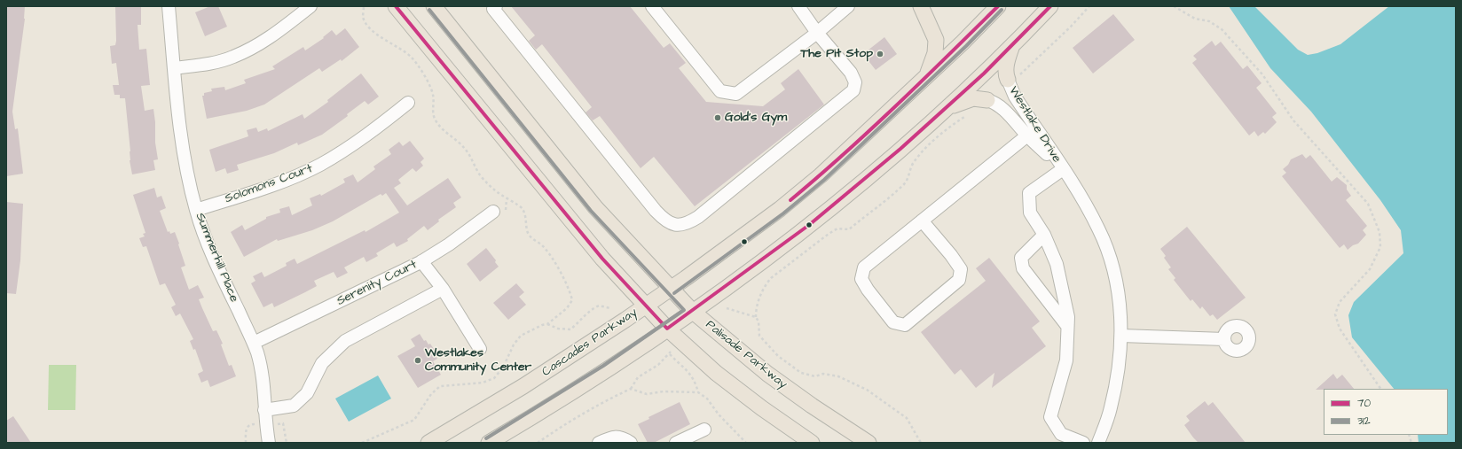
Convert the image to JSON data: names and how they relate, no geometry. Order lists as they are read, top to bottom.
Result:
{
  "streets": {
    "main road": ["Cascades Parkway", "Palisade Parkway"],
    "street": [
      "Westlake Drive",
      "Solomons Court",
      "Summerhill Place",
      "Serenity Court"
    ]
  },
  "crossings": [
    ["Solomons Court", "Summerhill Place"],
    ["Summerhill Place", "Serenity Court"],
    ["Cascades Parkway", "Palisade Parkway"]
  ],
  "places": ["The Pit Stop", "Gold's Gym", "Westlakes Community Center"],
  "lines": ["transit line 70", "transit line 312"],
  "legend": ["70", "312"]
}
